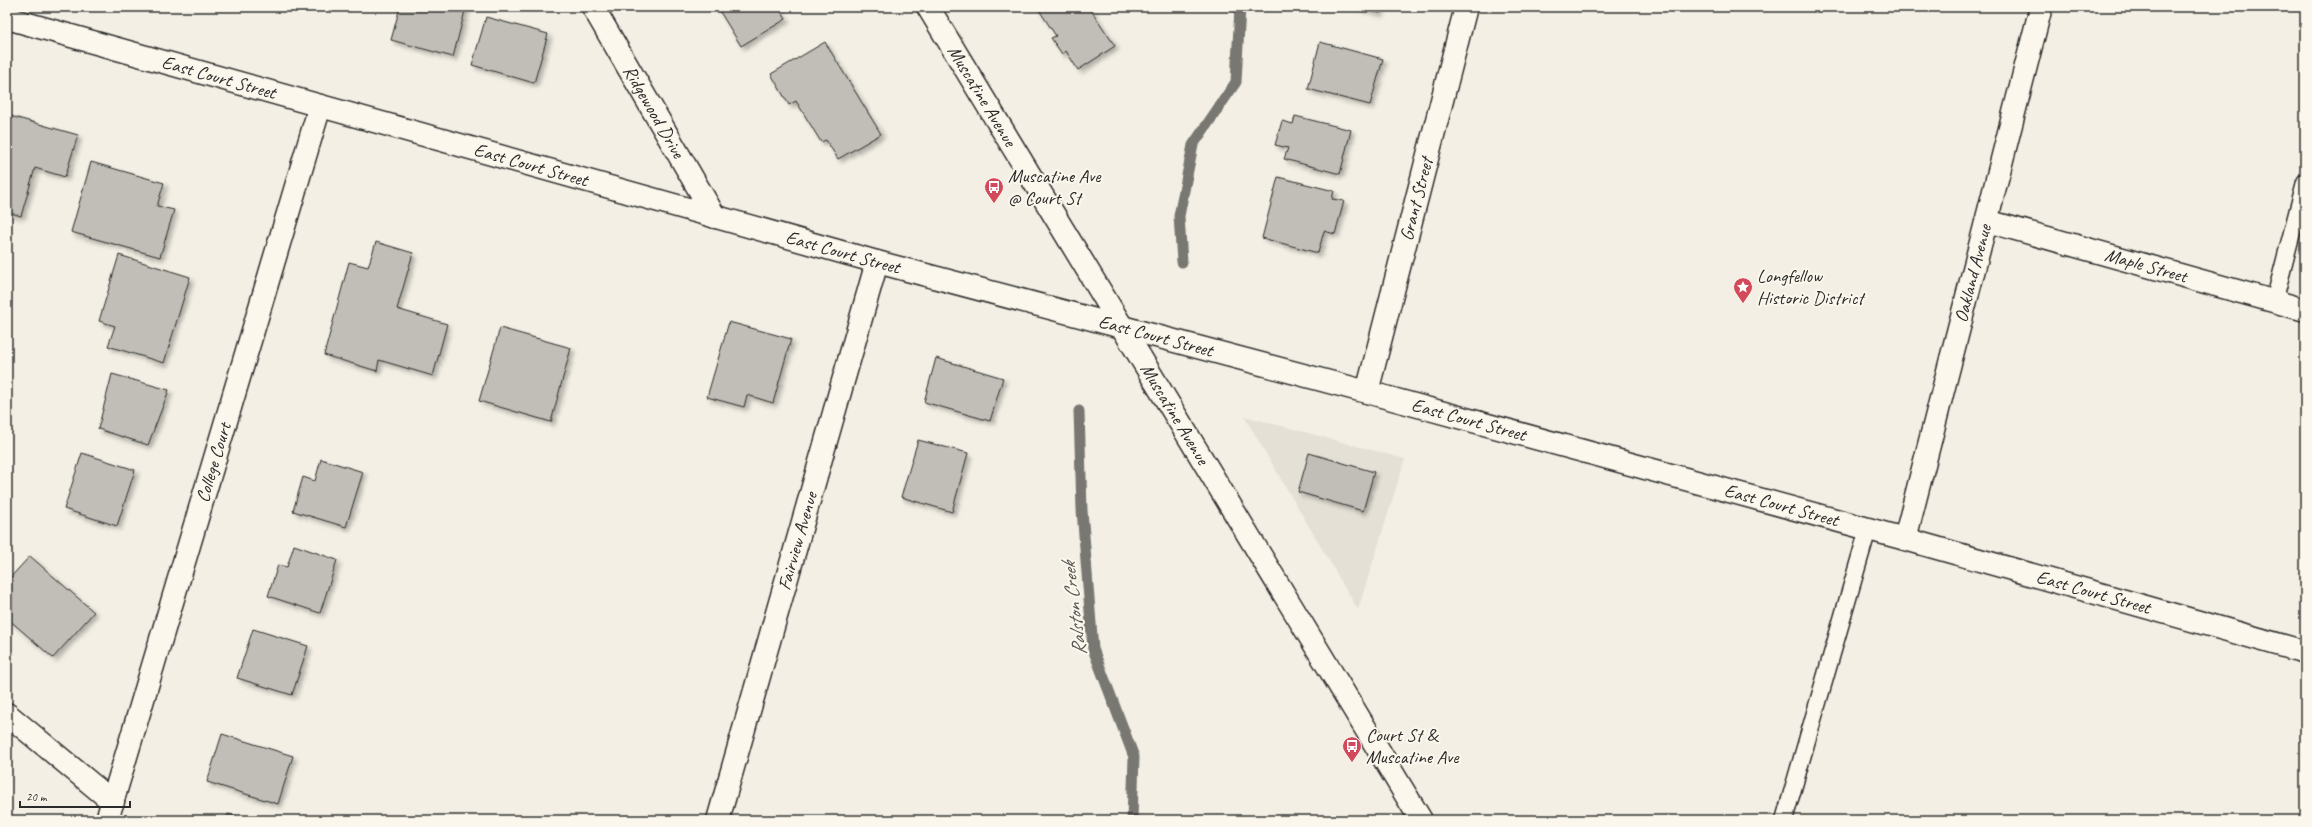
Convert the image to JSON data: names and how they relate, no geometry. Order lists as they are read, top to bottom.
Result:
{
  "streets": {
    "street": [
      "East Court Street",
      "Muscatine Avenue",
      "Ridgewood Drive",
      "Grant Street",
      "Maple Street",
      "Oakland Avenue",
      "College Court",
      "Fairview Avenue"
    ]
  },
  "crossings": [
    ["East Court Street", "Muscatine Avenue"],
    ["East Court Street", "Ridgewood Drive"],
    ["East Court Street", "Grant Street"],
    ["East Court Street", "Oakland Avenue"],
    ["East Court Street", "College Court"],
    ["East Court Street", "Fairview Avenue"],
    ["Maple Street", "Oakland Avenue"]
  ],
  "water": ["Ralston Creek"],
  "places": {
    "bus stop": ["Muscatine Ave @ Court St", "Court St & Muscatine Ave"],
    "place": ["Longfellow Historic District"]
  },
  "scale_bar": "20 m"
}
